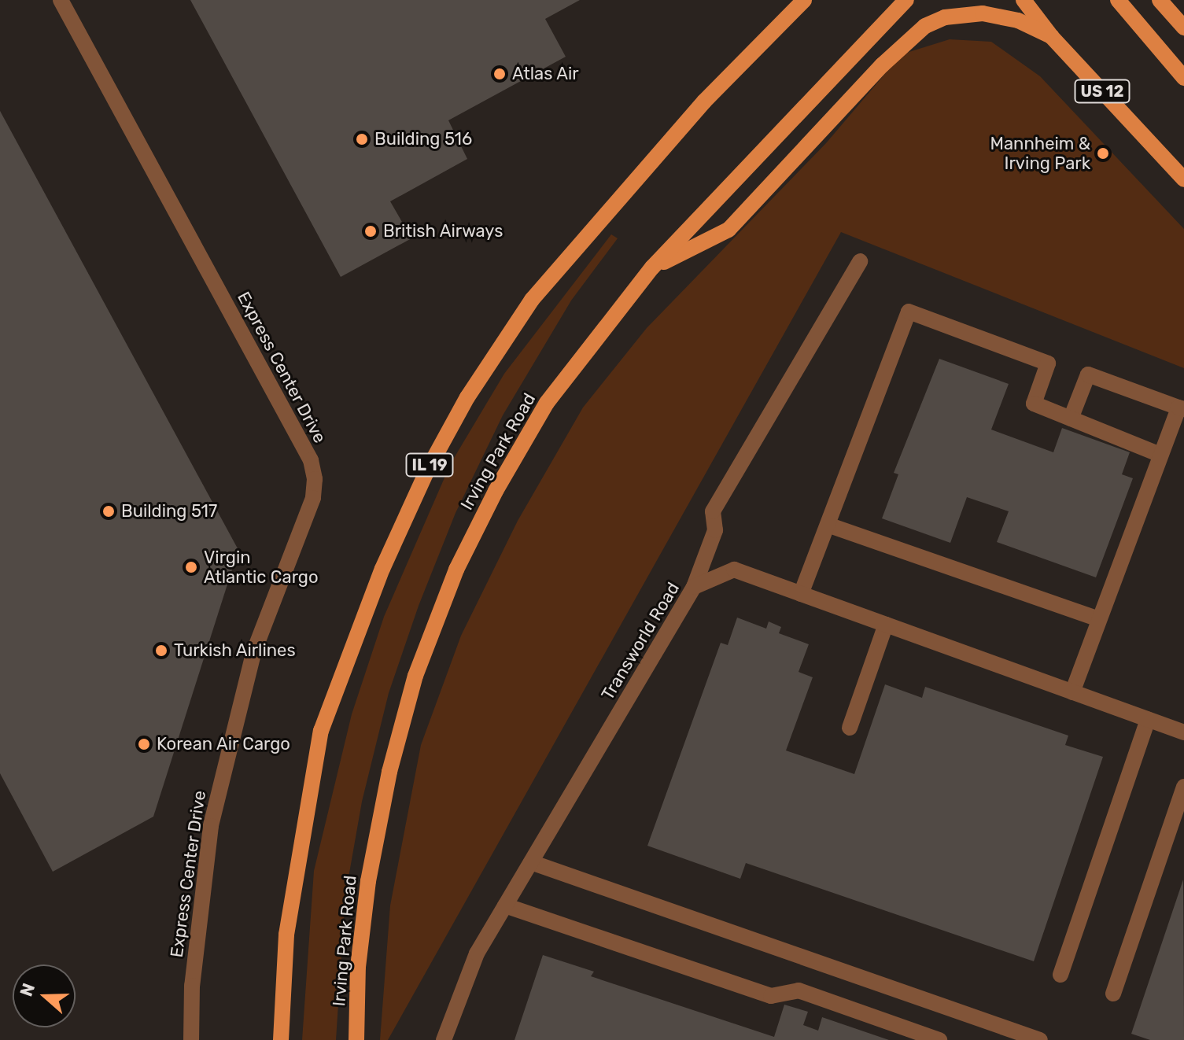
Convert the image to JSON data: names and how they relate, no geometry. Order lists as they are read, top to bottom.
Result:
{
  "streets": {
    "main road": ["US 12", "Irving Park Road", "IL 19"],
    "street": ["Express Center Drive", "Transworld Road"]
  },
  "places": [
    "Atlas Air",
    "Building 516",
    "Mannheim & Irving Park",
    "British Airways",
    "Building 517",
    "Virgin Atlantic Cargo",
    "Turkish Airlines",
    "Korean Air Cargo"
  ],
  "north": "left"
}
